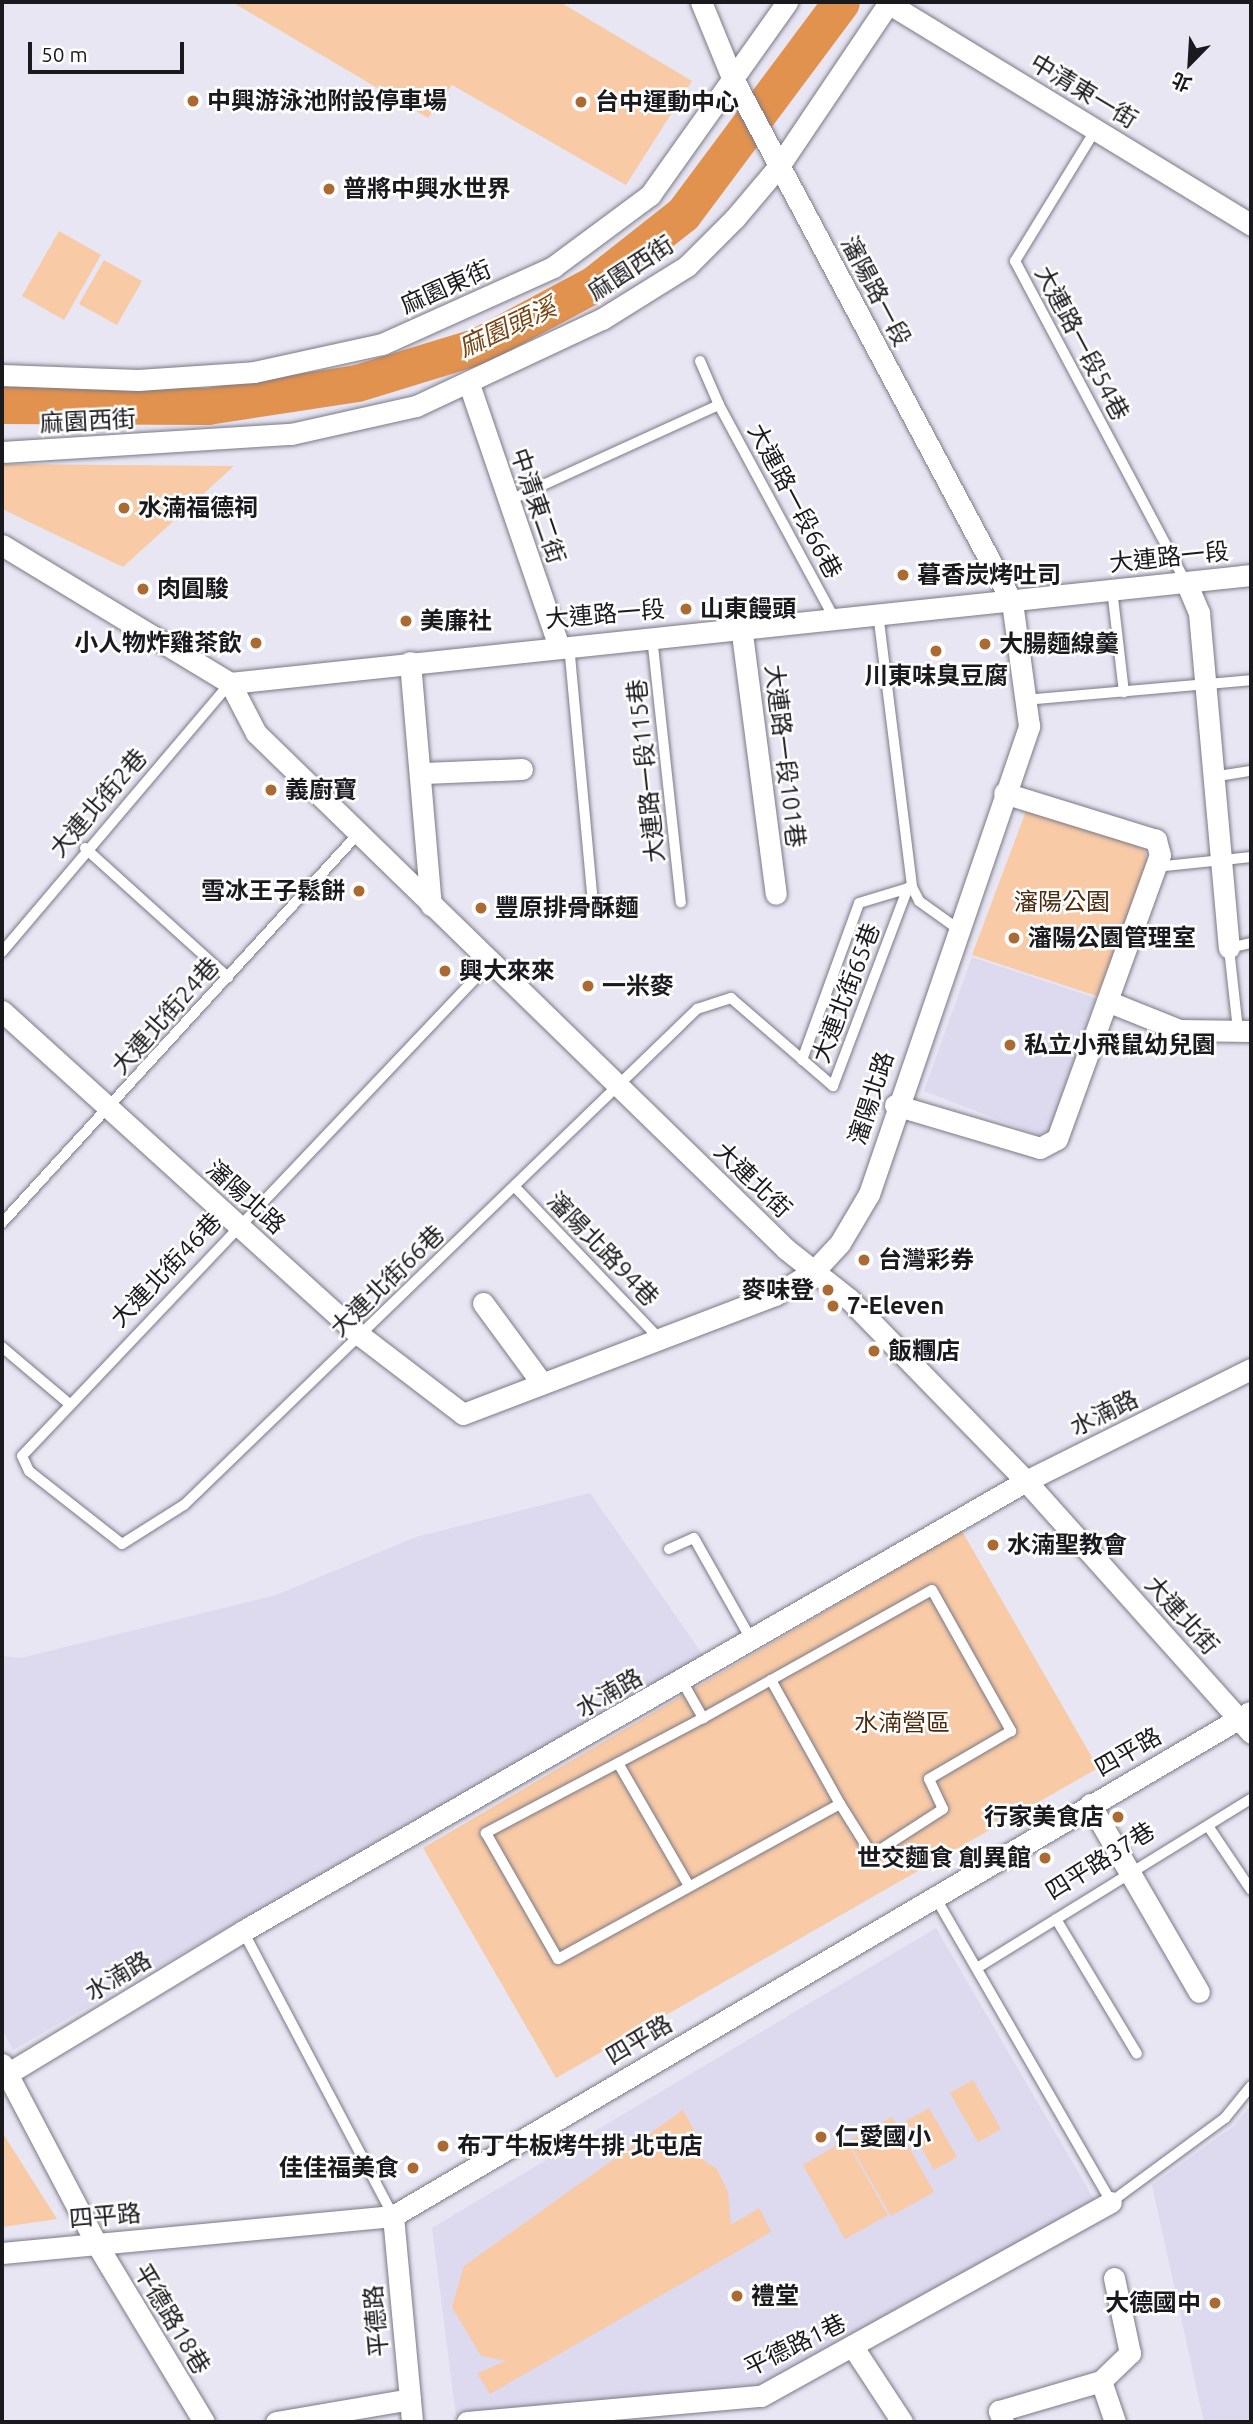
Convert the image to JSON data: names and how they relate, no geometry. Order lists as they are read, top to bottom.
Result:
{
  "streets": {
    "street": [
      "中清東一街",
      "麻園西街",
      "麻園東街",
      "瀋陽路一段",
      "中清東二街",
      "大連路一段",
      "大連路一段101巷",
      "瀋陽北路",
      "大連北街",
      "水湳路",
      "四平路",
      "平德路18巷",
      "平德路",
      "平德路1巷"
    ],
    "lane": [
      "大連路一段54巷",
      "大連路一段66巷",
      "大連路一段115巷",
      "大連北街2巷",
      "大連北街65巷",
      "大連北街24巷",
      "瀋陽北路94巷",
      "大連北街46巷",
      "大連北街66巷",
      "四平路37巷"
    ]
  },
  "crossings": [
    ["中清東一街", "麻園西街"],
    ["中清東一街", "大連路一段54巷"],
    ["麻園西街", "瀋陽路一段"],
    ["麻園西街", "中清東二街"],
    ["麻園東街", "瀋陽路一段"],
    ["瀋陽路一段", "大連路一段"],
    ["瀋陽路一段", "瀋陽北路"],
    ["大連路一段54巷", "大連路一段"],
    ["大連路一段66巷", "中清東二街"],
    ["大連路一段66巷", "大連路一段"],
    ["中清東二街", "大連路一段"],
    ["大連路一段", "大連路一段101巷"],
    ["大連路一段", "大連路一段115巷"],
    ["大連路一段", "大連北街2巷"],
    ["大連路一段", "瀋陽北路"],
    ["大連路一段", "大連北街"],
    ["大連北街2巷", "大連北街"],
    ["大連北街65巷", "大連北街"],
    ["大連北街65巷", "大連北街66巷"],
    ["大連北街24巷", "瀋陽北路"],
    ["大連北街24巷", "大連北街"],
    ["瀋陽北路", "大連北街"],
    ["瀋陽北路", "瀋陽北路94巷"],
    ["瀋陽北路", "大連北街46巷"],
    ["瀋陽北路", "大連北街66巷"],
    ["大連北街", "大連北街46巷"],
    ["大連北街", "大連北街66巷"],
    ["大連北街", "水湳路"],
    ["大連北街", "四平路"],
    ["瀋陽北路94巷", "大連北街66巷"],
    ["大連北街46巷", "大連北街66巷"],
    ["水湳路", "平德路18巷"],
    ["四平路", "平德路18巷"],
    ["四平路", "平德路"]
  ],
  "water": ["麻園頭溪"],
  "parks": ["瀋陽公園", "水湳營區"],
  "places": [
    "中興游泳池附設停車場",
    "台中運動中心",
    "普將中興水世界",
    "水湳福德祠",
    "暮香炭烤吐司",
    "肉圓駿",
    "山東饅頭",
    "美廉社",
    "小人物炸雞茶飲",
    "大腸麵線羹",
    "川東味臭豆腐",
    "義廚寶",
    "雪冰王子鬆餅",
    "豐原排骨酥麵",
    "瀋陽公園管理室",
    "興大來來",
    "一米麥",
    "私立小飛鼠幼兒園",
    "台灣彩券",
    "麥味登",
    "7-Eleven",
    "飯糰店",
    "水湳聖教會",
    "行家美食店",
    "世交麵食 創異館",
    "仁愛國小",
    "布丁牛板烤牛排 北屯店",
    "佳佳福美食",
    "禮堂",
    "大德國中"
  ],
  "scale_bar": "50 m",
  "north": "bottom left"
}
